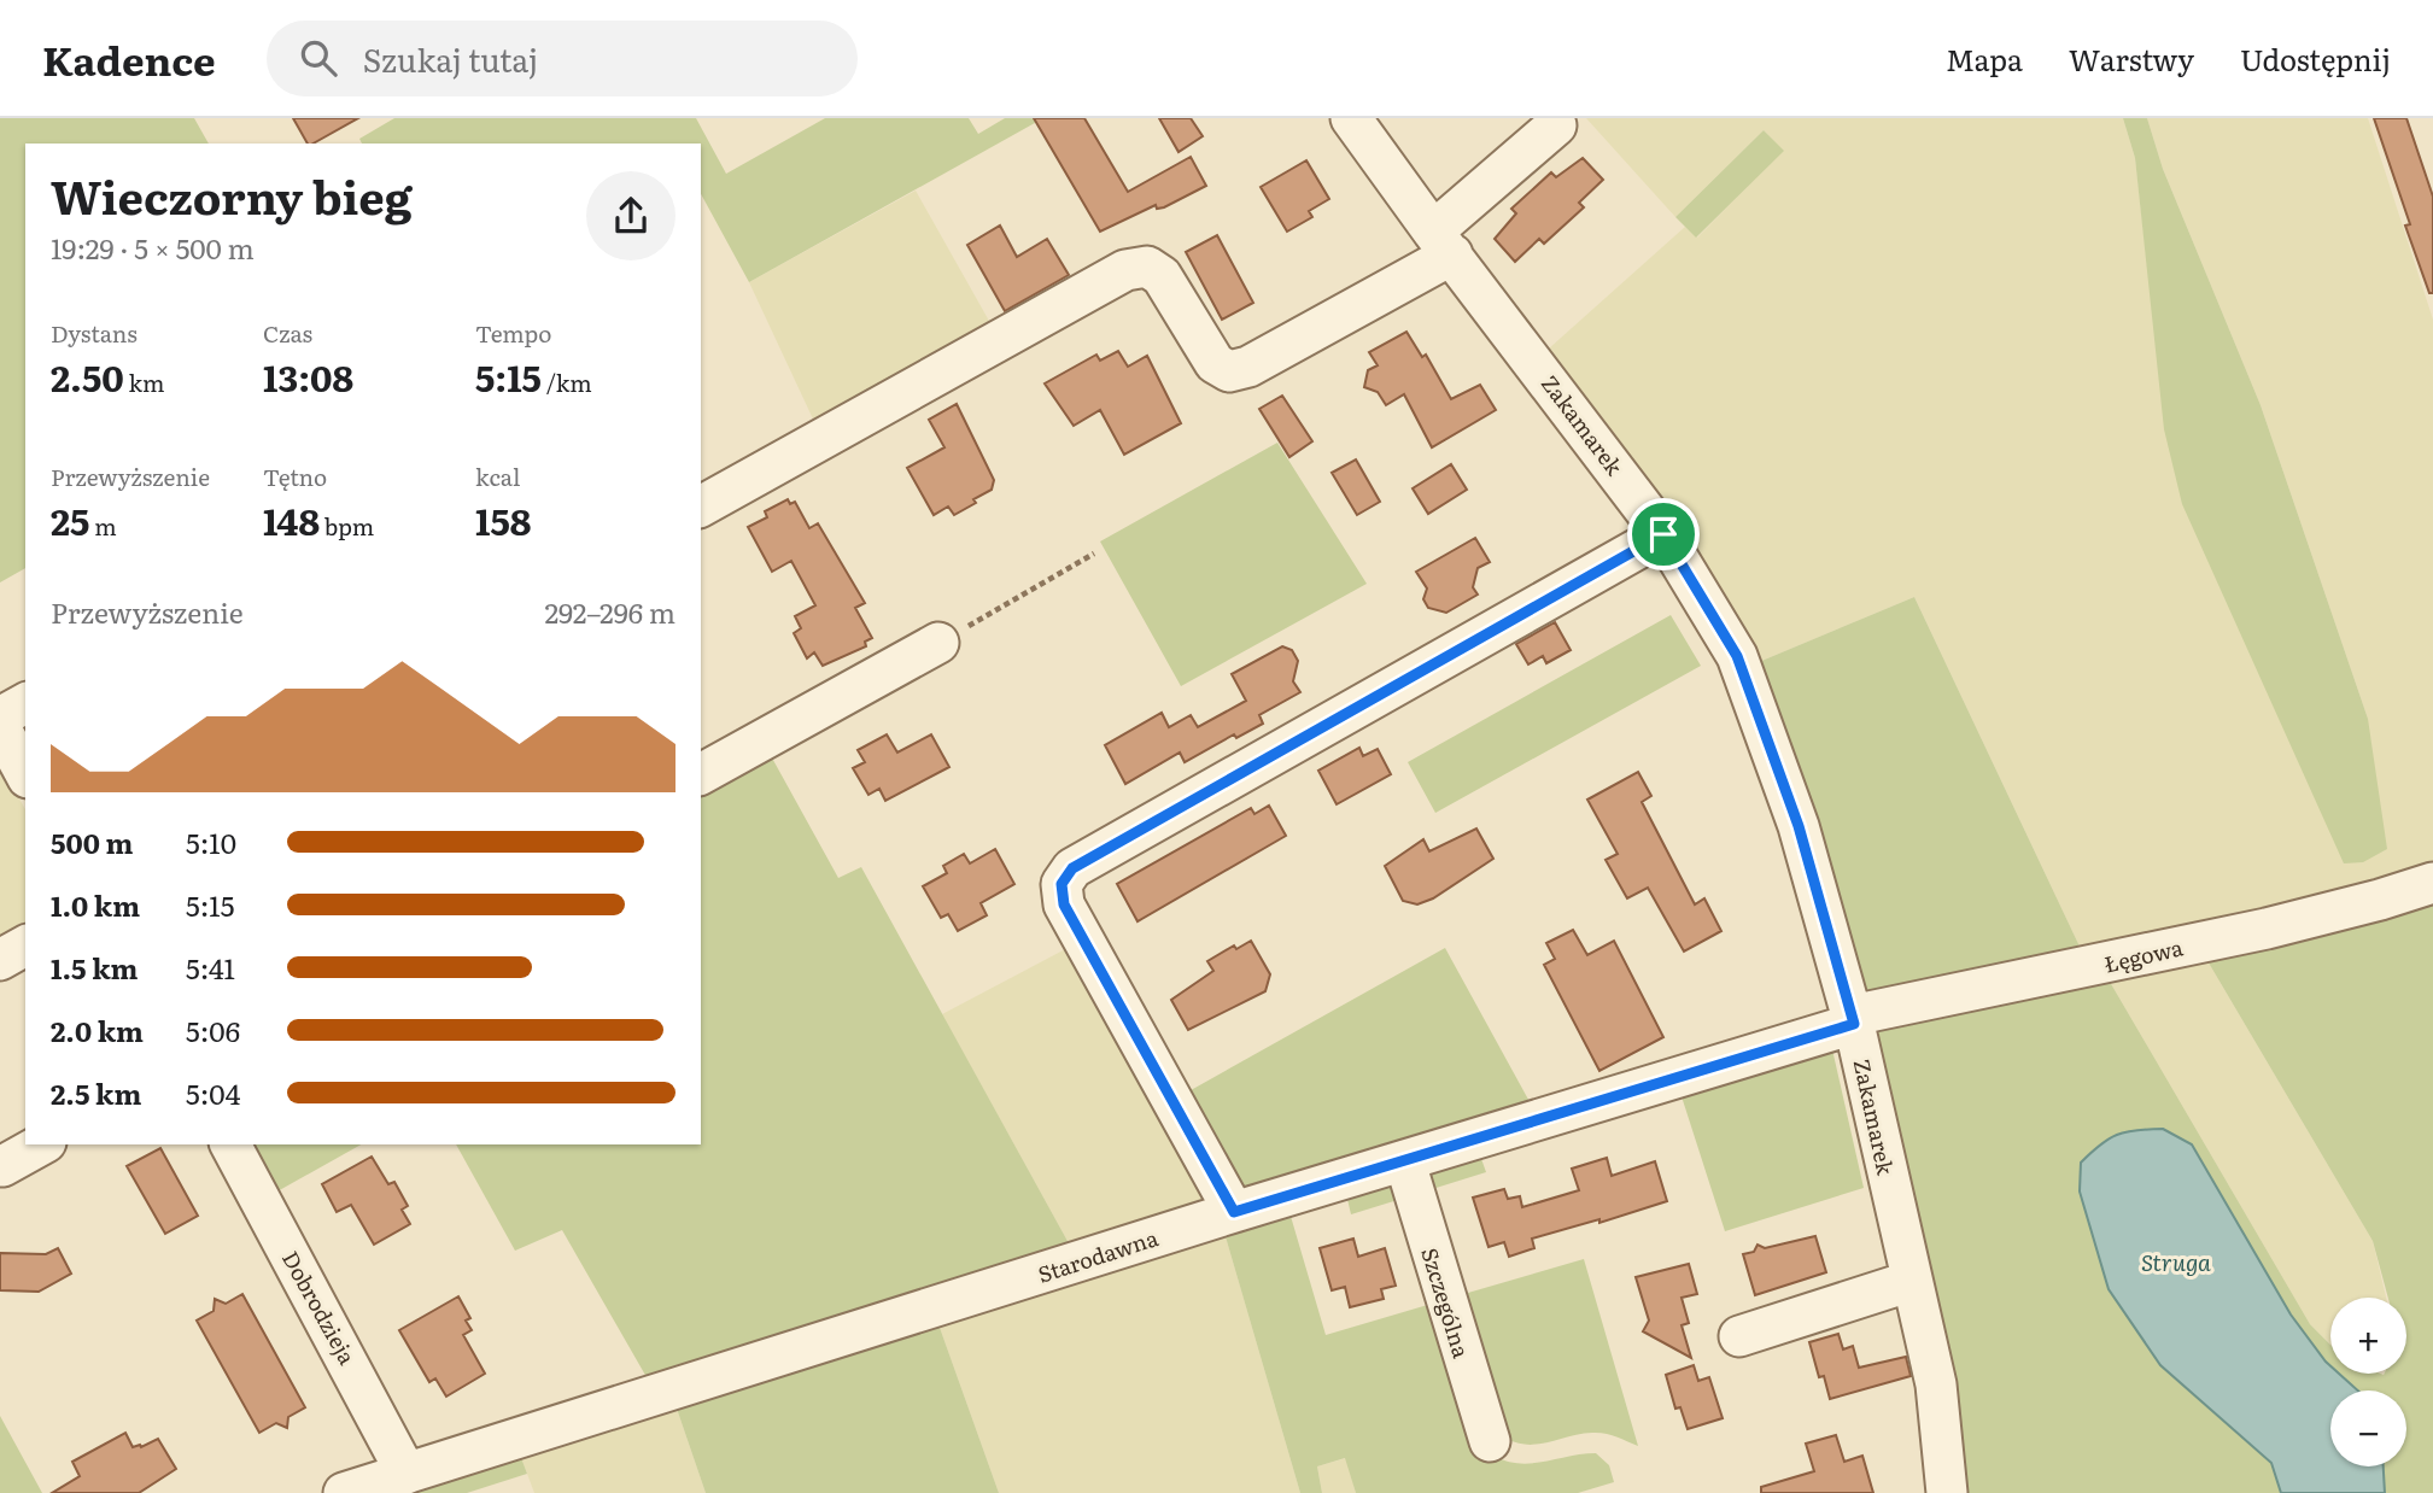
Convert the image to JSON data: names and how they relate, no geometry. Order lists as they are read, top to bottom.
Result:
{
  "streets": {
    "street": [
      "Zakamarek",
      "Łęgowa",
      "Starodawna",
      "Szczególna",
      "Dobrodzieja"
    ]
  },
  "crossings": [
    ["Zakamarek", "Łęgowa"],
    ["Zakamarek", "Starodawna"],
    ["Łęgowa", "Starodawna"],
    ["Starodawna", "Szczególna"],
    ["Starodawna", "Dobrodzieja"]
  ],
  "water": ["Struga"],
  "page": {
    "header": "Kadence",
    "search": "Szukaj tutaj",
    "nav": ["Mapa", "Warstwy", "Udostępnij"],
    "heading": ["Wieczorny bieg", "19:29 · 5 × 500 m"],
    "stats": [
      ["Dystans", "2.50 km"],
      ["Czas", "13:08"],
      ["Tempo", "5:15 /km"],
      ["Przewyższenie", "25 m"],
      ["Tętno", "148 bpm"],
      ["kcal", "158"]
    ],
    "chart": ["Przewyższenie", "292–296 m"],
    "list": [
      {
        "name": "500 m",
        "note": "5:10"
      },
      {
        "name": "1.0 km",
        "note": "5:15"
      },
      {
        "name": "1.5 km",
        "note": "5:41"
      },
      {
        "name": "2.0 km",
        "note": "5:06"
      },
      {
        "name": "2.5 km",
        "note": "5:04"
      }
    ],
    "map_buttons": ["+", "−"]
  }
}
